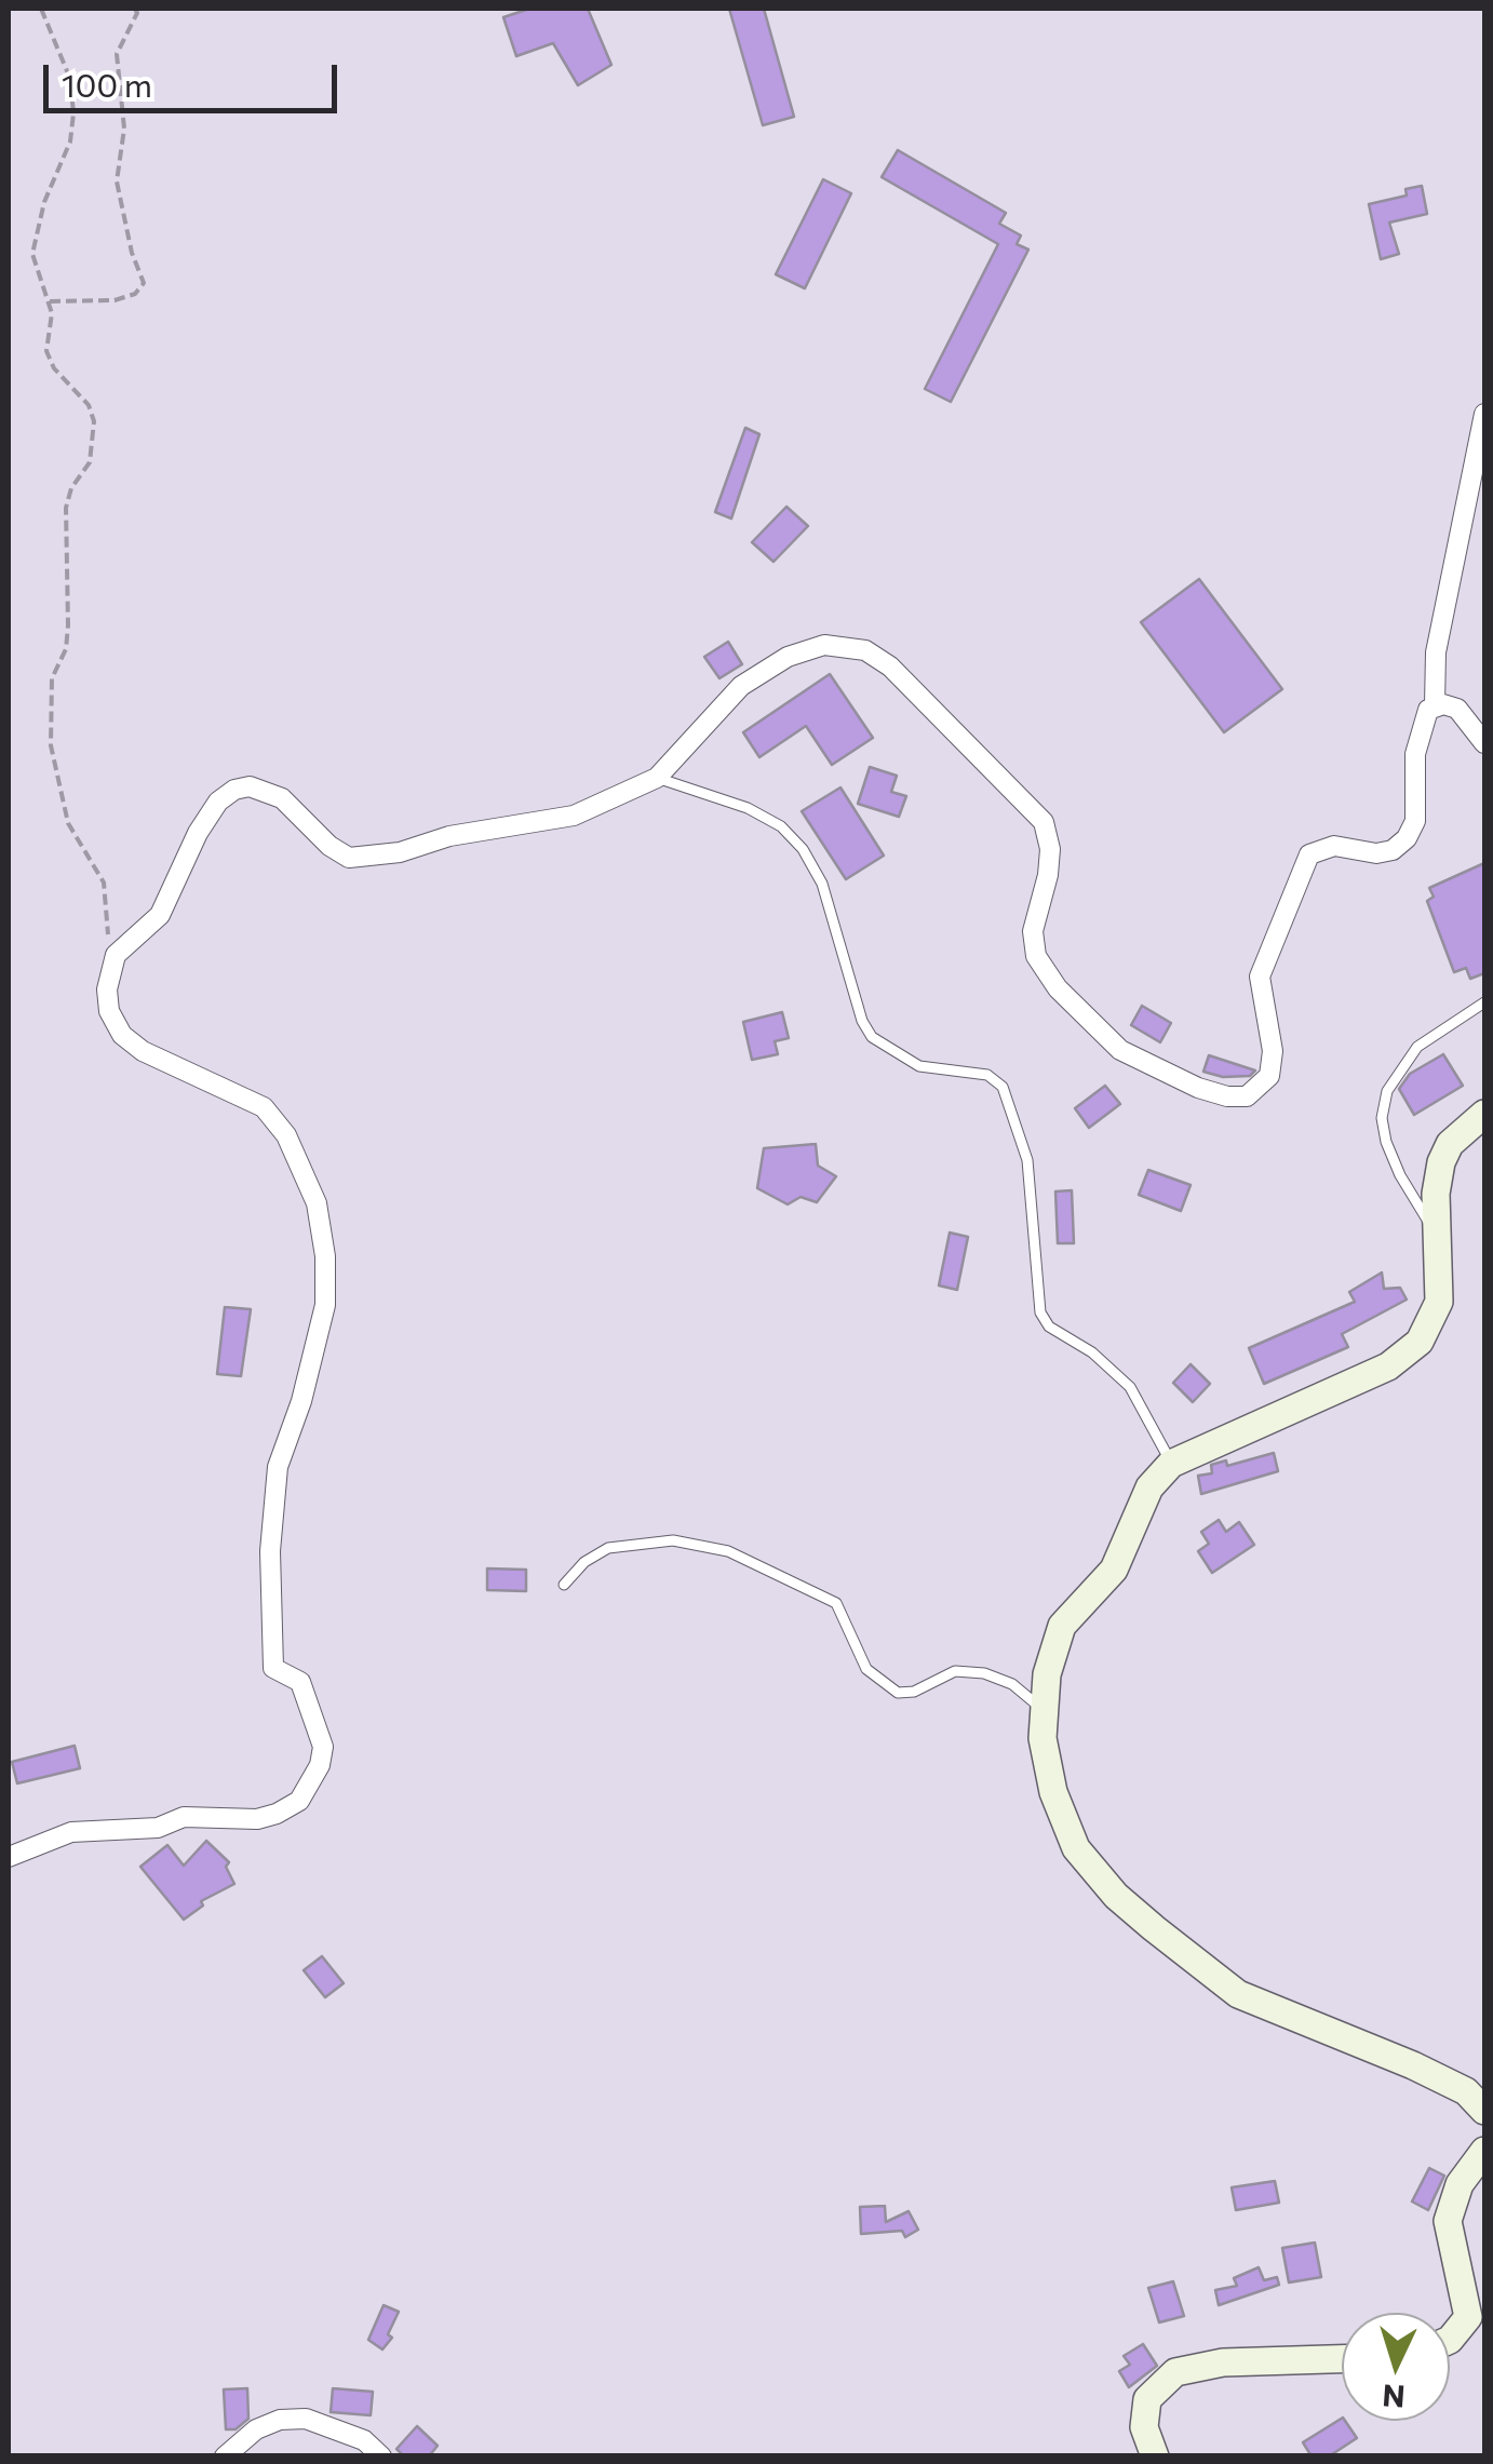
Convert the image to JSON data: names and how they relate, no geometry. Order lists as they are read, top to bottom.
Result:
{
  "scale_bar": "100 m",
  "north": "bottom"
}
